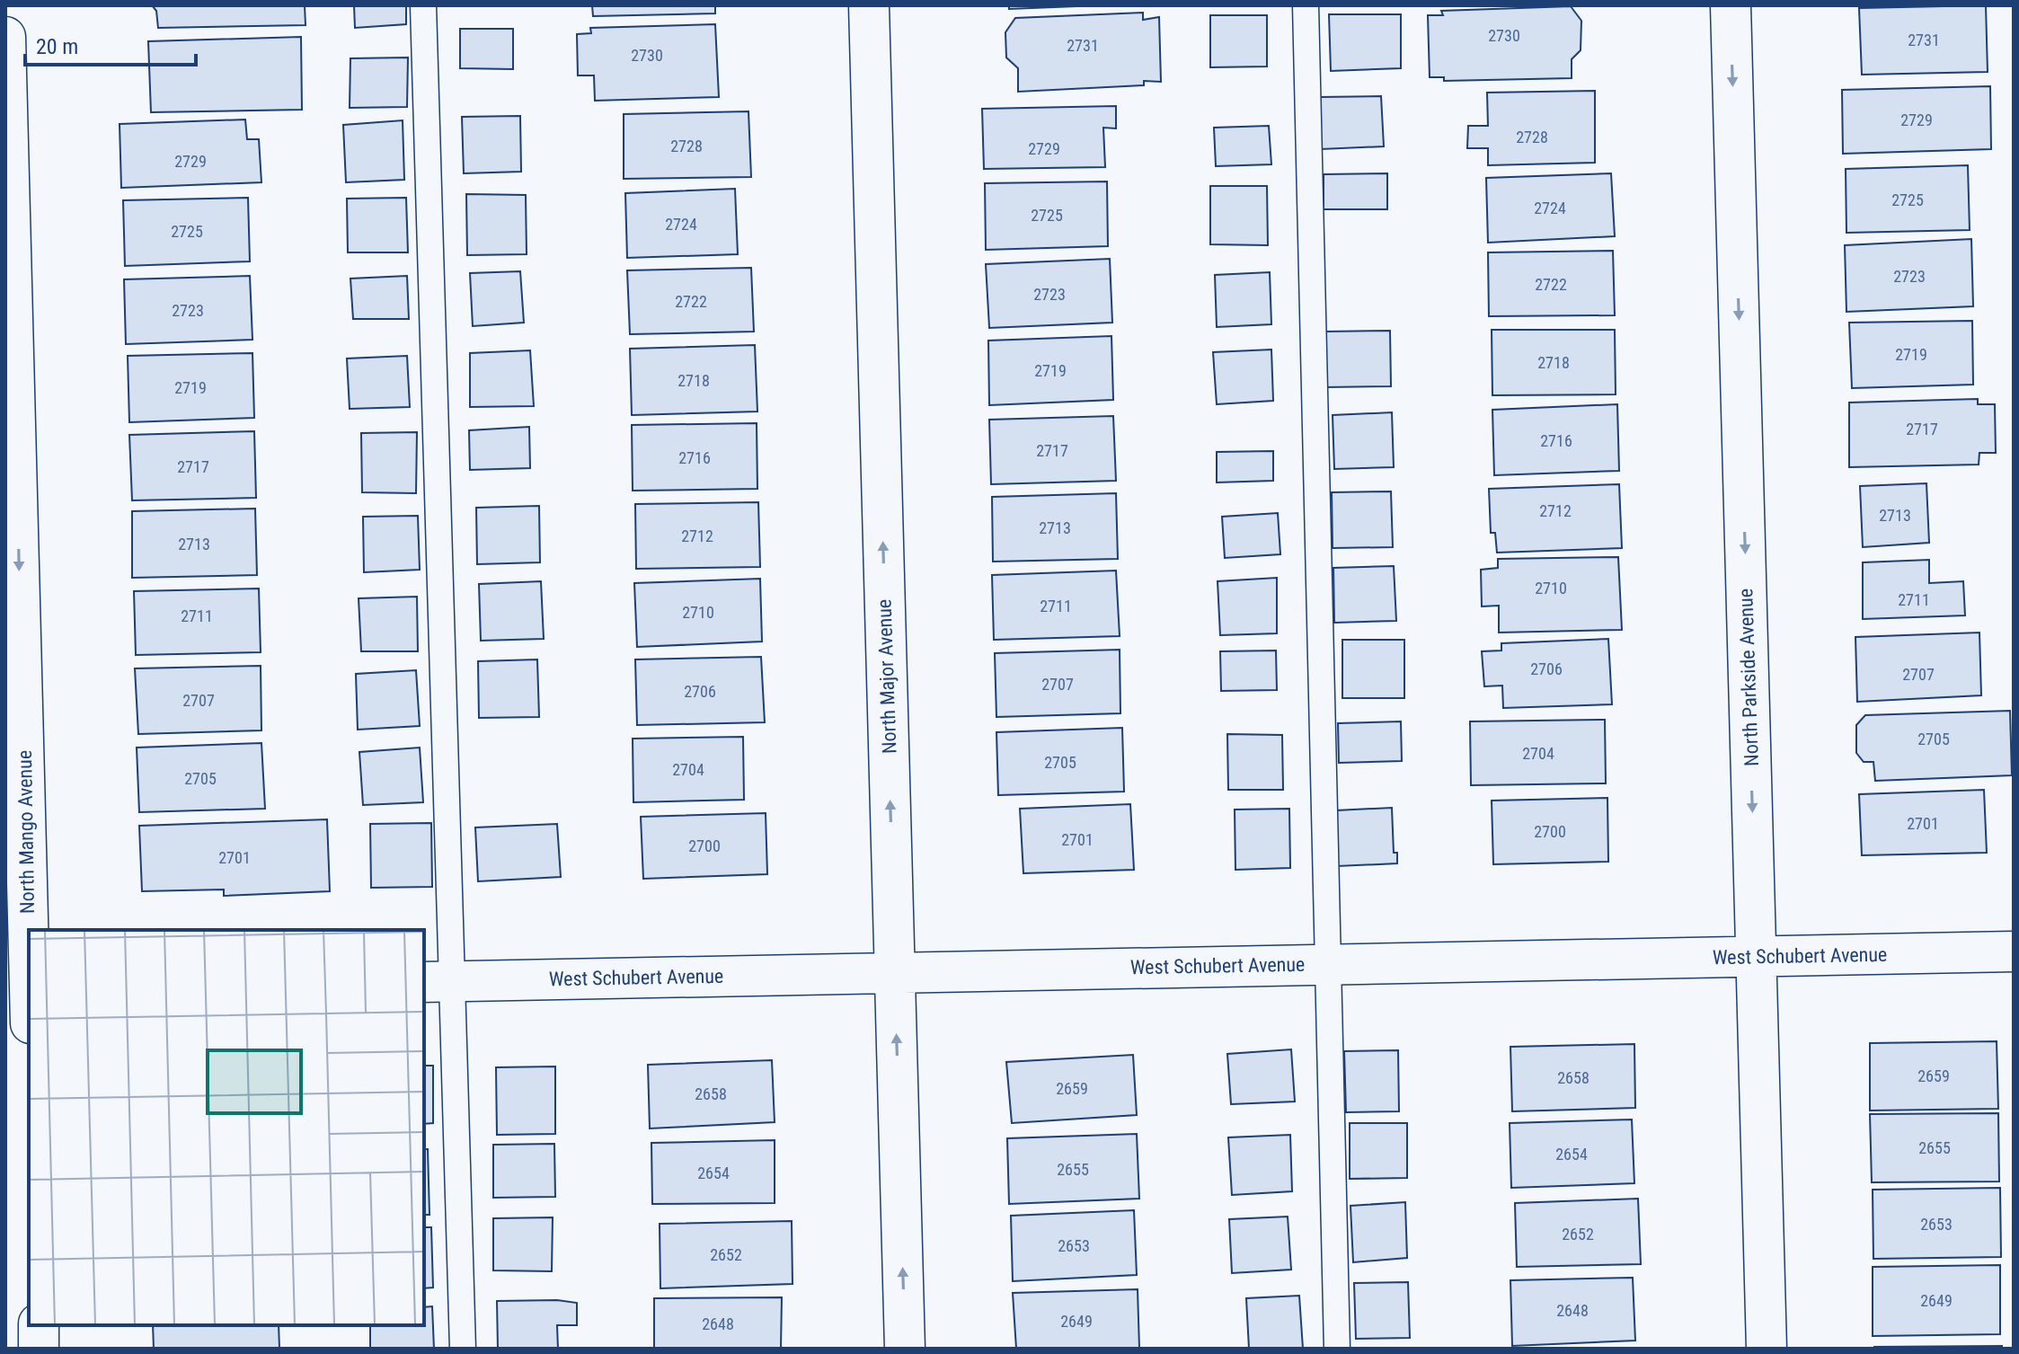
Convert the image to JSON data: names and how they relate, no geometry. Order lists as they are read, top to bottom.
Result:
{
  "streets": {
    "street": [
      "North Major Avenue",
      "North Parkside Avenue",
      "North Mango Avenue",
      "West Schubert Avenue"
    ]
  },
  "crossings": [
    ["North Major Avenue", "West Schubert Avenue"],
    ["North Parkside Avenue", "West Schubert Avenue"]
  ],
  "one_way": ["North Major Avenue", "North Parkside Avenue", "North Mango Avenue"],
  "house_numbers": [
    "2730",
    "2731",
    "2731",
    "2730",
    "2729",
    "2728",
    "2728",
    "2729",
    "2729",
    "2725",
    "2724",
    "2725",
    "2724",
    "2725",
    "2723",
    "2722",
    "2723",
    "2722",
    "2723",
    "2719",
    "2718",
    "2719",
    "2718",
    "2719",
    "2717",
    "2716",
    "2717",
    "2716",
    "2717",
    "2712",
    "2713",
    "2713",
    "2712",
    "2713",
    "2710",
    "2711",
    "2711",
    "2710",
    "2711",
    "2706",
    "2707",
    "2707",
    "2706",
    "2707",
    "2705",
    "2704",
    "2705",
    "2704",
    "2705",
    "2701",
    "2700",
    "2701",
    "2700",
    "2701",
    "2659",
    "2658",
    "2659",
    "2658",
    "2655",
    "2654",
    "2655",
    "2654",
    "2653",
    "2652",
    "2653",
    "2652",
    "2649",
    "2648",
    "2649",
    "2648"
  ],
  "scale_bar": "20 m"
}
